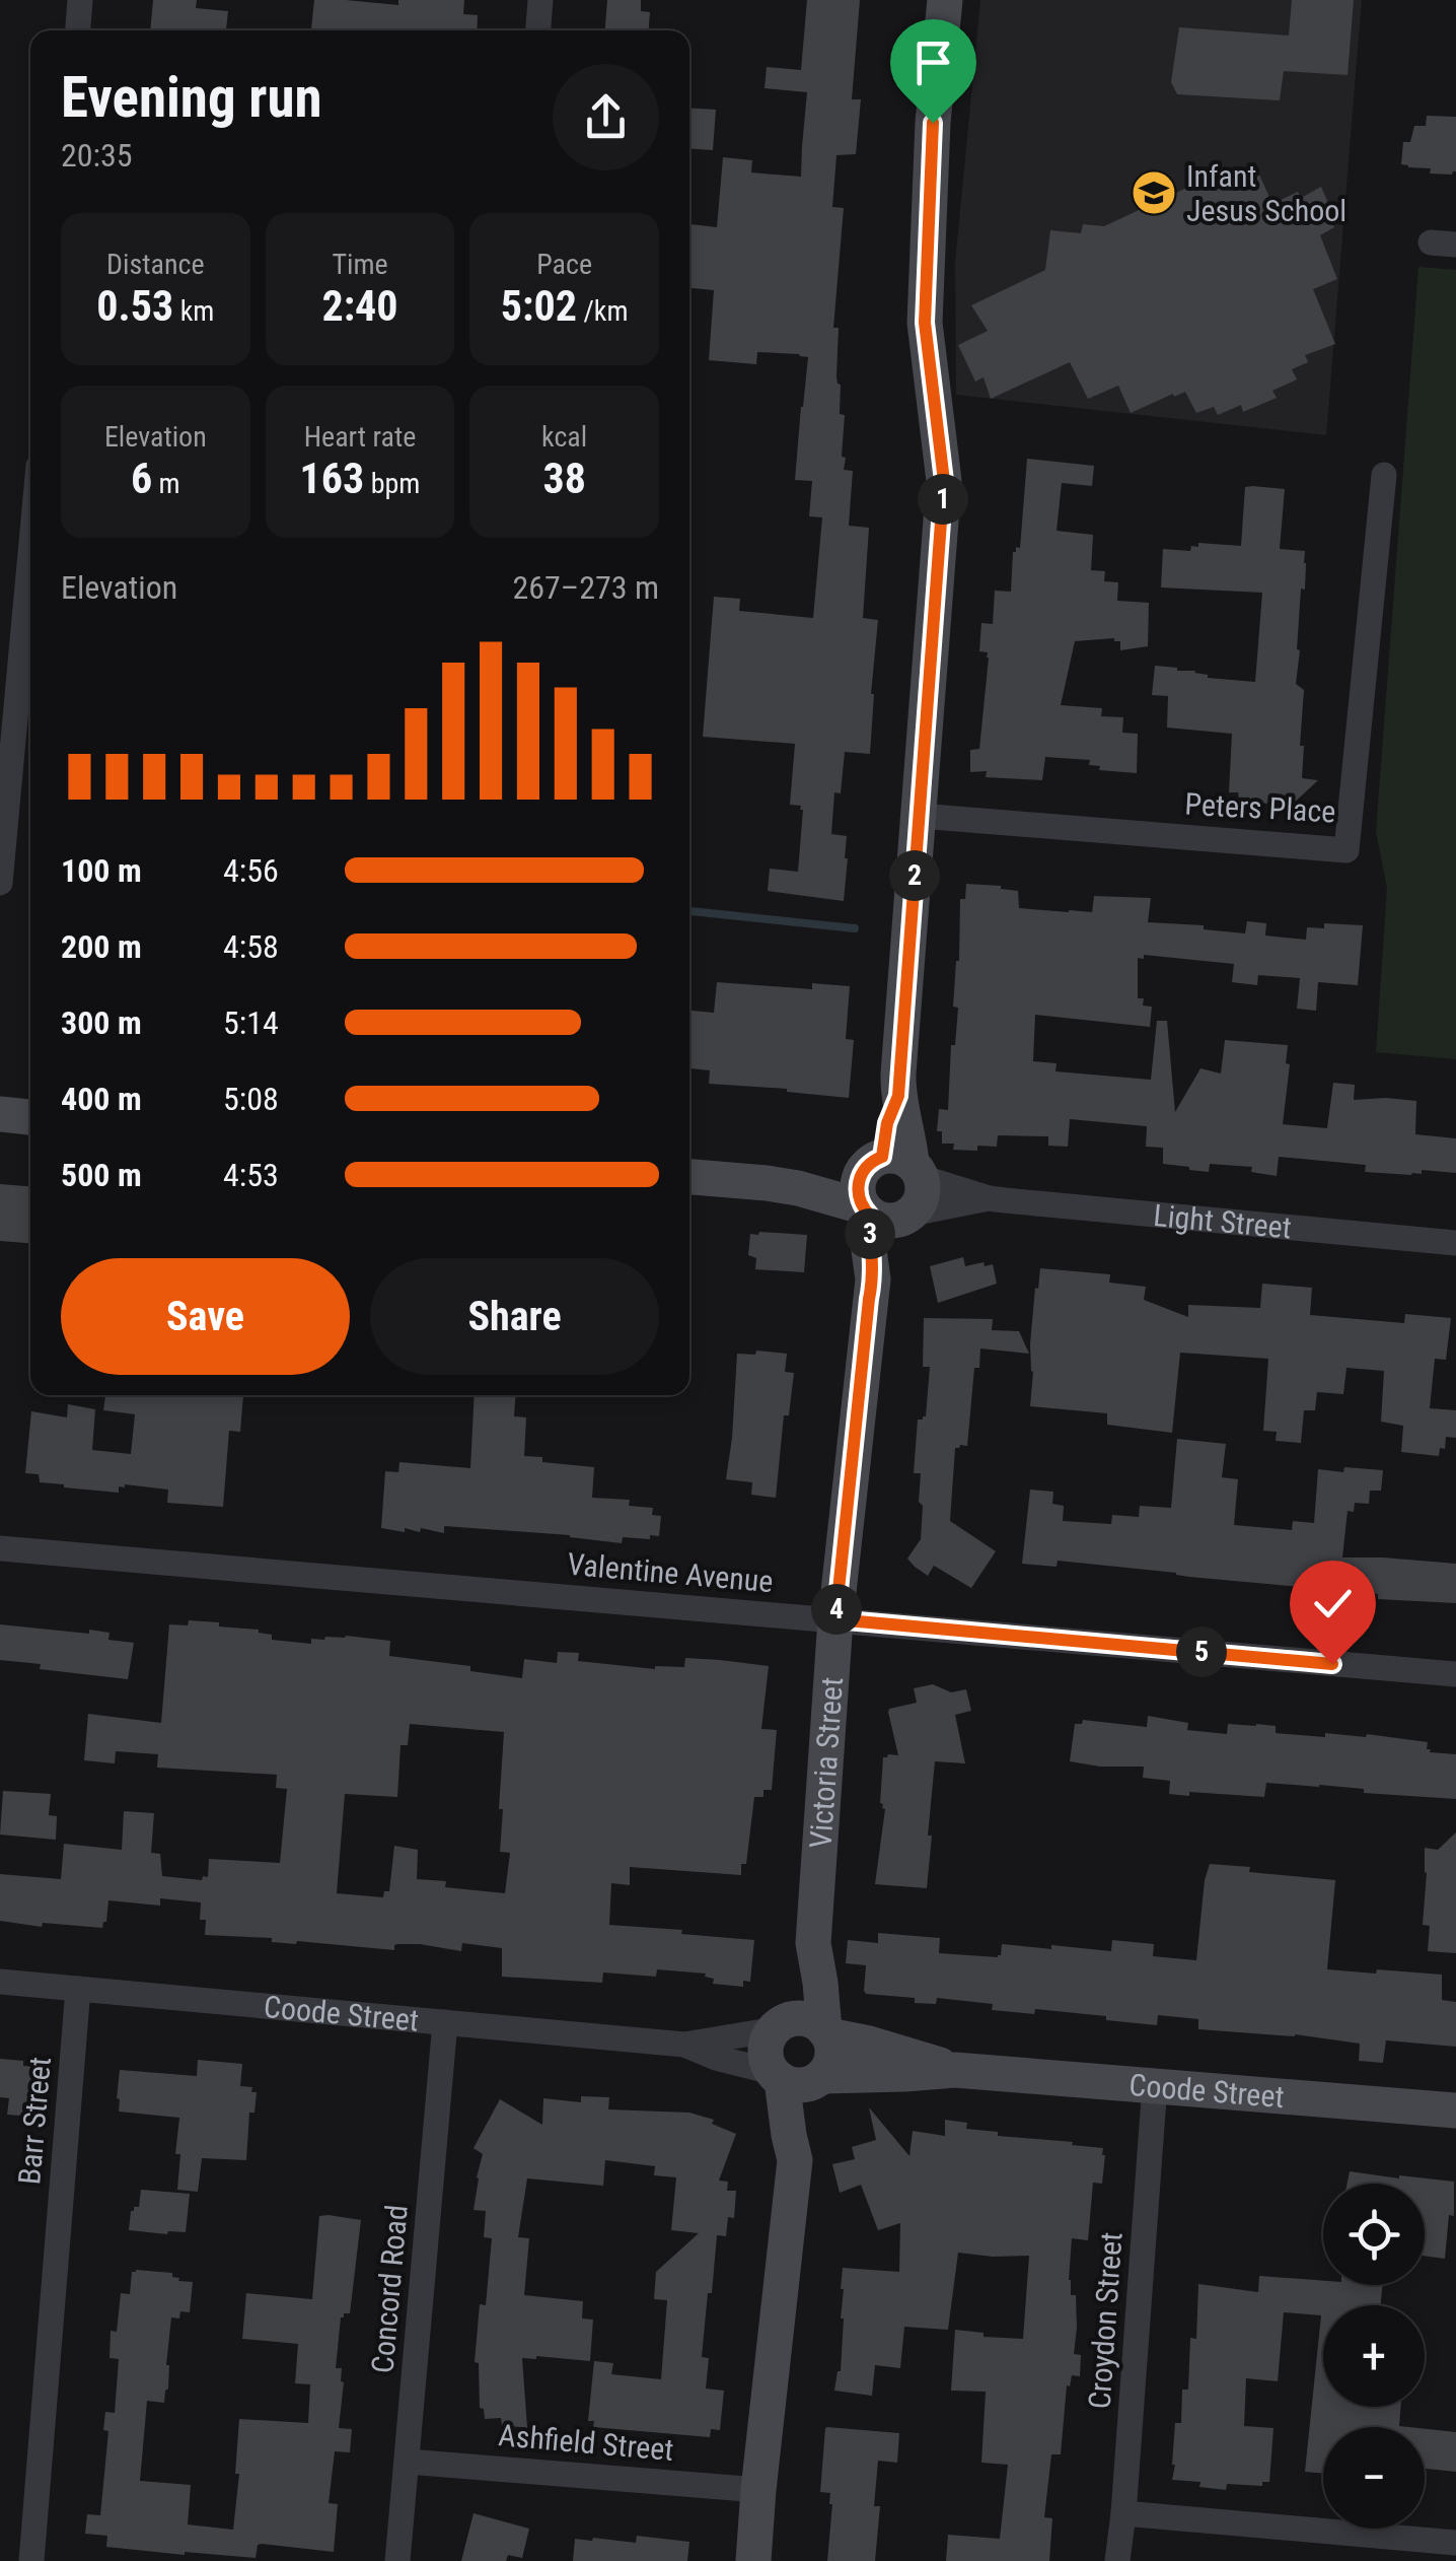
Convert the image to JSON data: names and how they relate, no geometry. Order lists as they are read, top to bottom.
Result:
{
  "streets": {
    "street": [
      "Peters Place",
      "Light Street",
      "Valentine Avenue",
      "Victoria Street",
      "Coode Street",
      "Barr Street",
      "Concord Road",
      "Croydon Street",
      "Ashfield Street"
    ]
  },
  "crossings": [
    ["Light Street", "Victoria Street"],
    ["Valentine Avenue", "Victoria Street"],
    ["Victoria Street", "Coode Street"],
    ["Coode Street", "Barr Street"],
    ["Coode Street", "Concord Road"],
    ["Coode Street", "Croydon Street"],
    ["Concord Road", "Ashfield Street"]
  ],
  "places": {
    "school or university": ["Infant Jesus School"]
  },
  "page": {
    "heading": ["Evening run", "20:35"],
    "stats": [
      ["Distance", "0.53 km"],
      ["Time", "2:40"],
      ["Pace", "5:02 /km"],
      ["Elevation", "6 m"],
      ["Heart rate", "163 bpm"],
      ["kcal", "38"]
    ],
    "pins": [
      "1",
      "2",
      "3",
      "4",
      "5"
    ],
    "chart": ["Elevation", "267–273 m"],
    "list": [
      {
        "name": "100 m",
        "note": "4:56"
      },
      {
        "name": "200 m",
        "note": "4:58"
      },
      {
        "name": "300 m",
        "note": "5:14"
      },
      {
        "name": "400 m",
        "note": "5:08"
      },
      {
        "name": "500 m",
        "note": "4:53"
      }
    ],
    "buttons": ["Save", "Share"],
    "map_buttons": ["+", "−"]
  }
}
